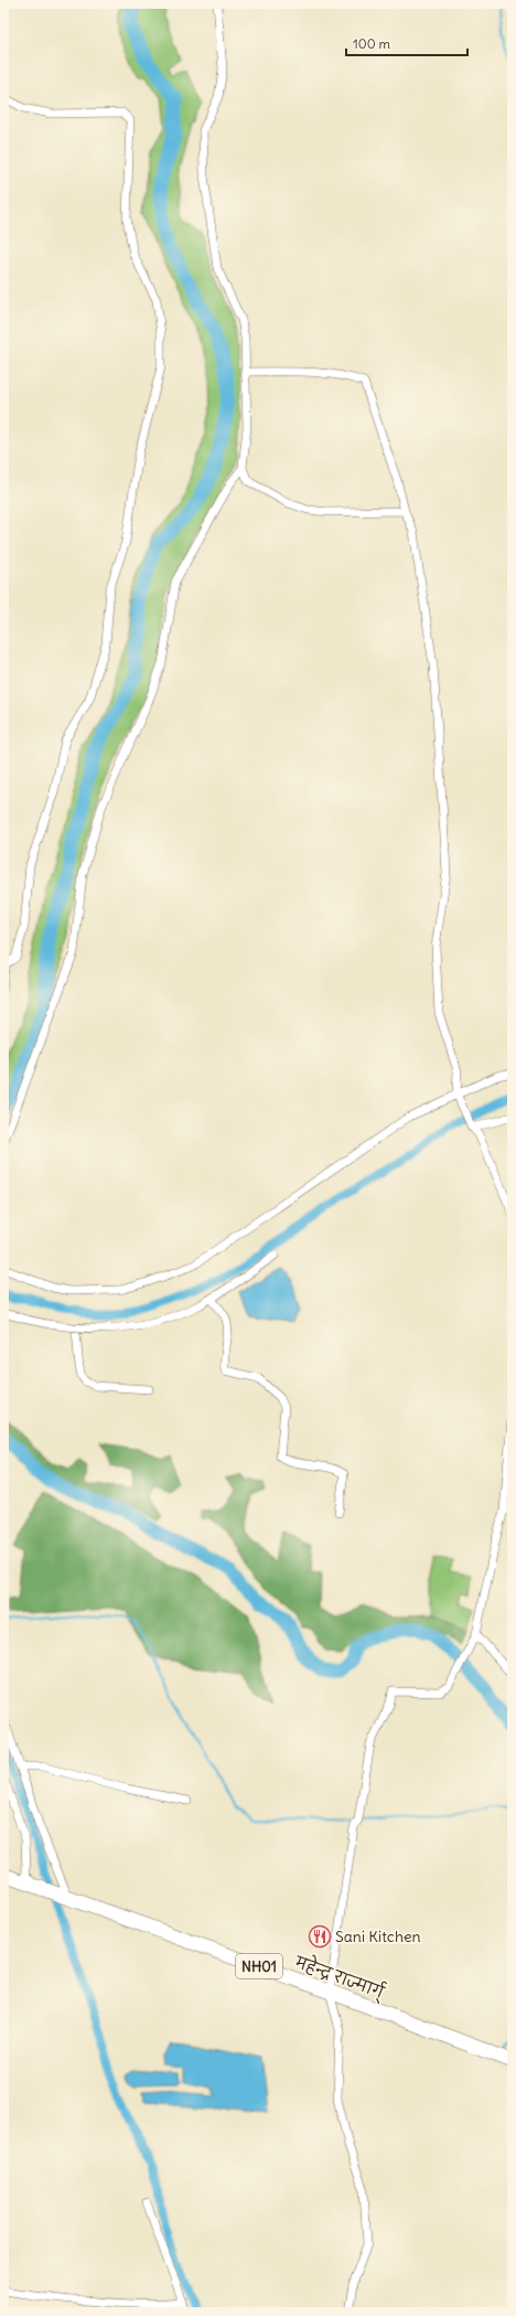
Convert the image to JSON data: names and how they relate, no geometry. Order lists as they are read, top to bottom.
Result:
{
  "streets": {
    "highway": ["NH01", "महेन्द्र राज्मार्ग्"]
  },
  "places": {
    "restaurant": ["Sani Kitchen"]
  },
  "scale_bar": "100 m"
}
